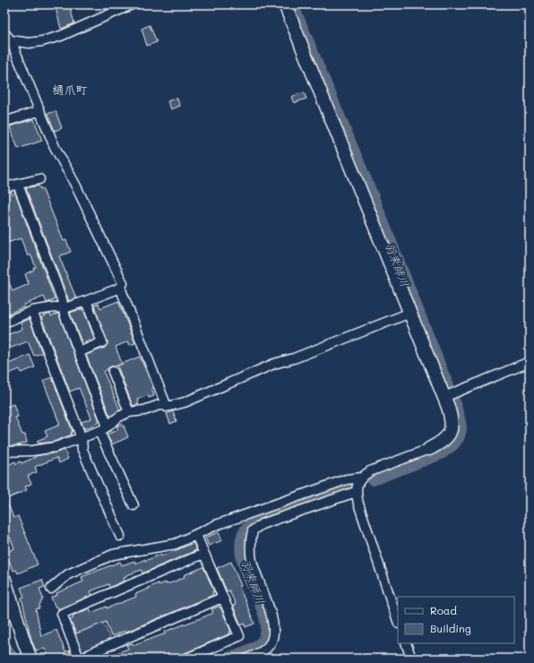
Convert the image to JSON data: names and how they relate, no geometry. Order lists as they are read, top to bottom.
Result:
{
  "districts": ["樋爪町"],
  "water": ["羽束師川"],
  "legend": ["Road", "Building"]
}
